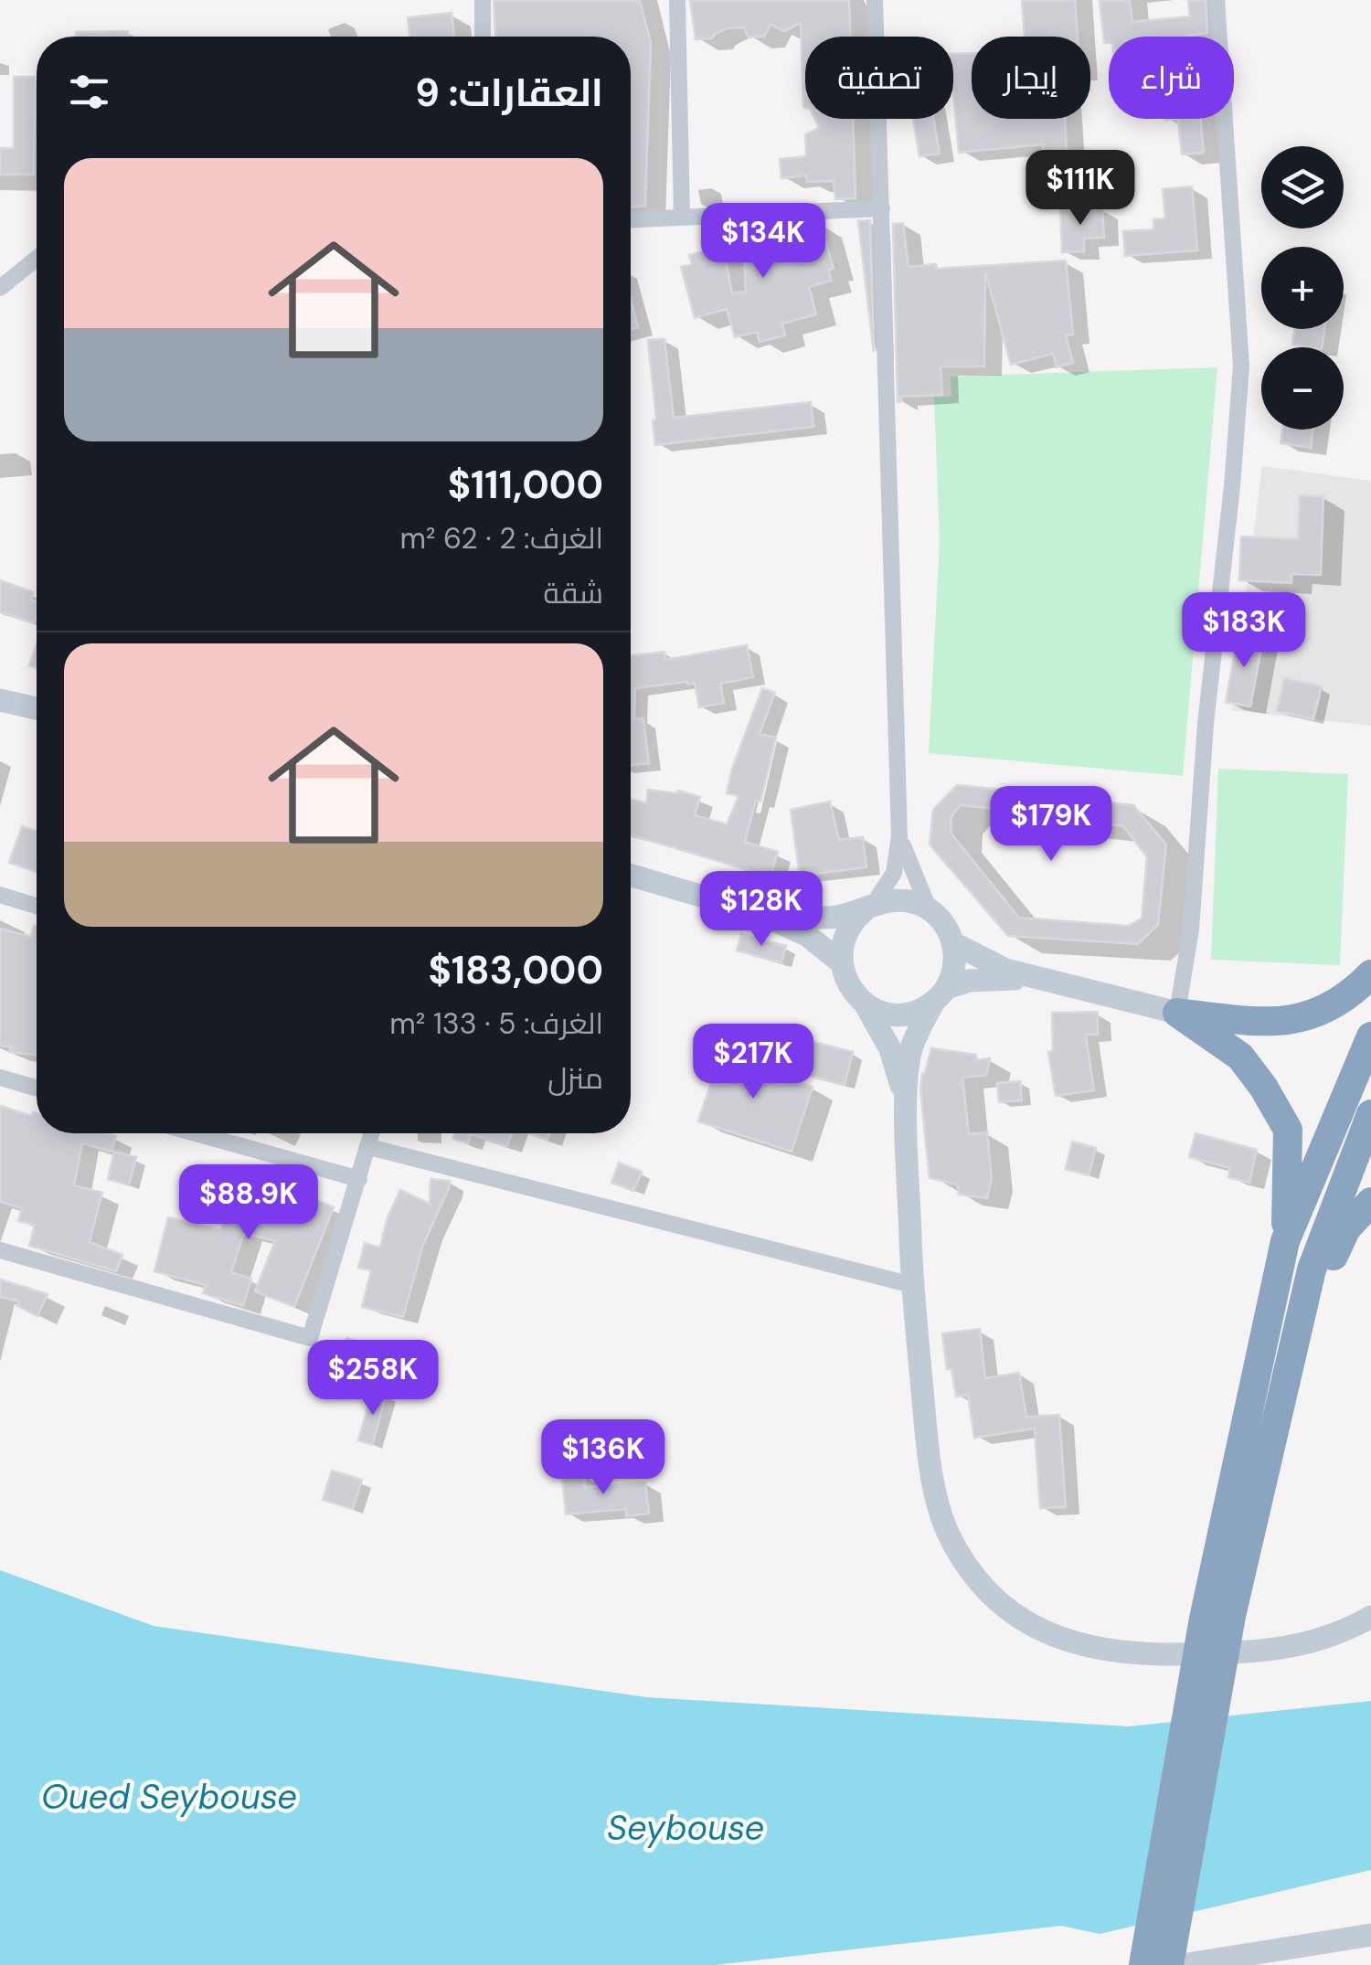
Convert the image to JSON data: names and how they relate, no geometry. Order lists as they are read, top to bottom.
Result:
{
  "water": ["Oued Seybouse", "Seybouse"],
  "page": {
    "chip": ["شراء", "إيجار", "تصفية"],
    "heading": "العقارات: 9",
    "map_buttons": ["+", "−"],
    "list": [
      {
        "name": "$111,000",
        "note": "الغرف: 2 · 62 m² · شقة"
      },
      {
        "name": "$183,000",
        "note": "الغرف: 5 · 133 m² · منزل"
      }
    ],
    "price": [
      "$111K",
      "$134K",
      "$183K",
      "$179K",
      "$128K",
      "$217K",
      "$88.9K",
      "$258K",
      "$136K"
    ]
  }
}
